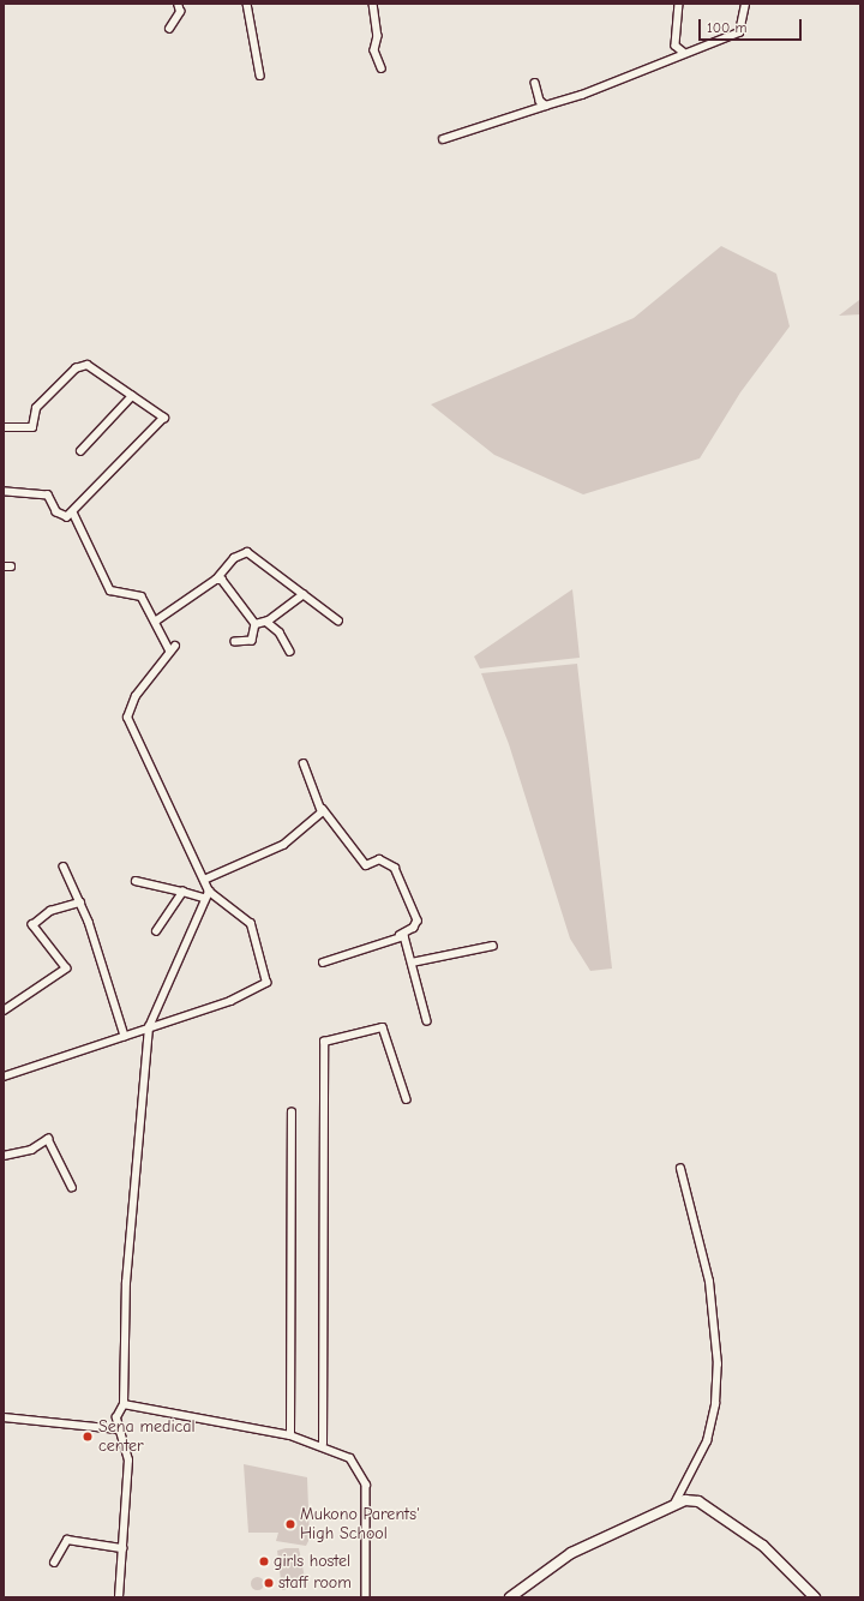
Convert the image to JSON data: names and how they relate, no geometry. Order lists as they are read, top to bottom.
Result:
{
  "places": [
    "Sena medical center",
    "Mukono Parents' High School",
    "girls hostel",
    "staff room"
  ],
  "scale_bar": "100 m"
}
